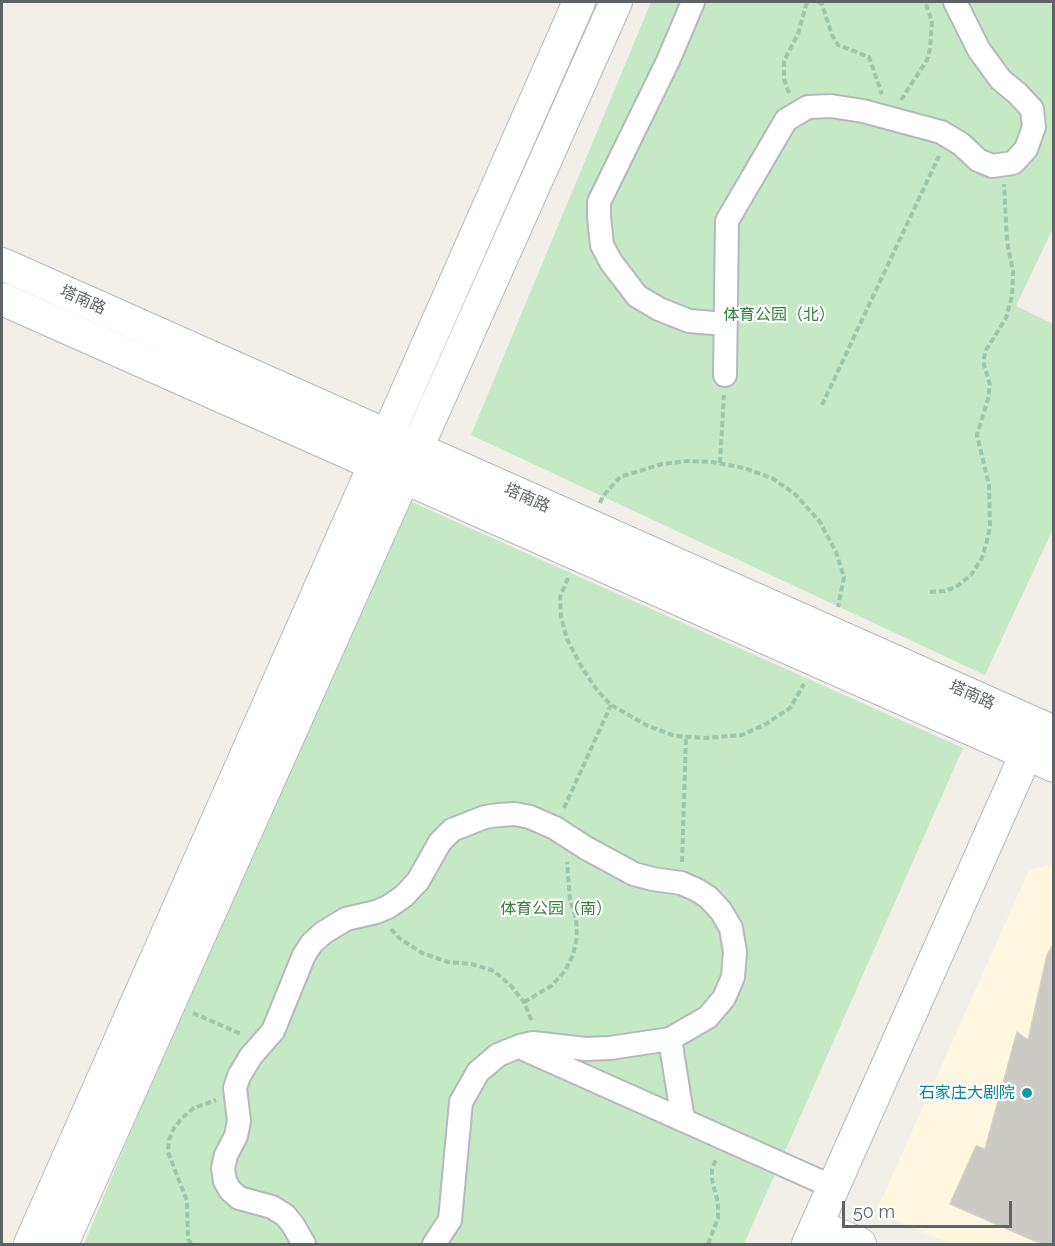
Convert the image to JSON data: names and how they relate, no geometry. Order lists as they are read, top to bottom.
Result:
{
  "streets": {
    "main road": ["塔南路"]
  },
  "parks": ["体育公园（北）", "体育公园（南）"],
  "places": ["石家庄大剧院"],
  "scale_bar": "50 m"
}
